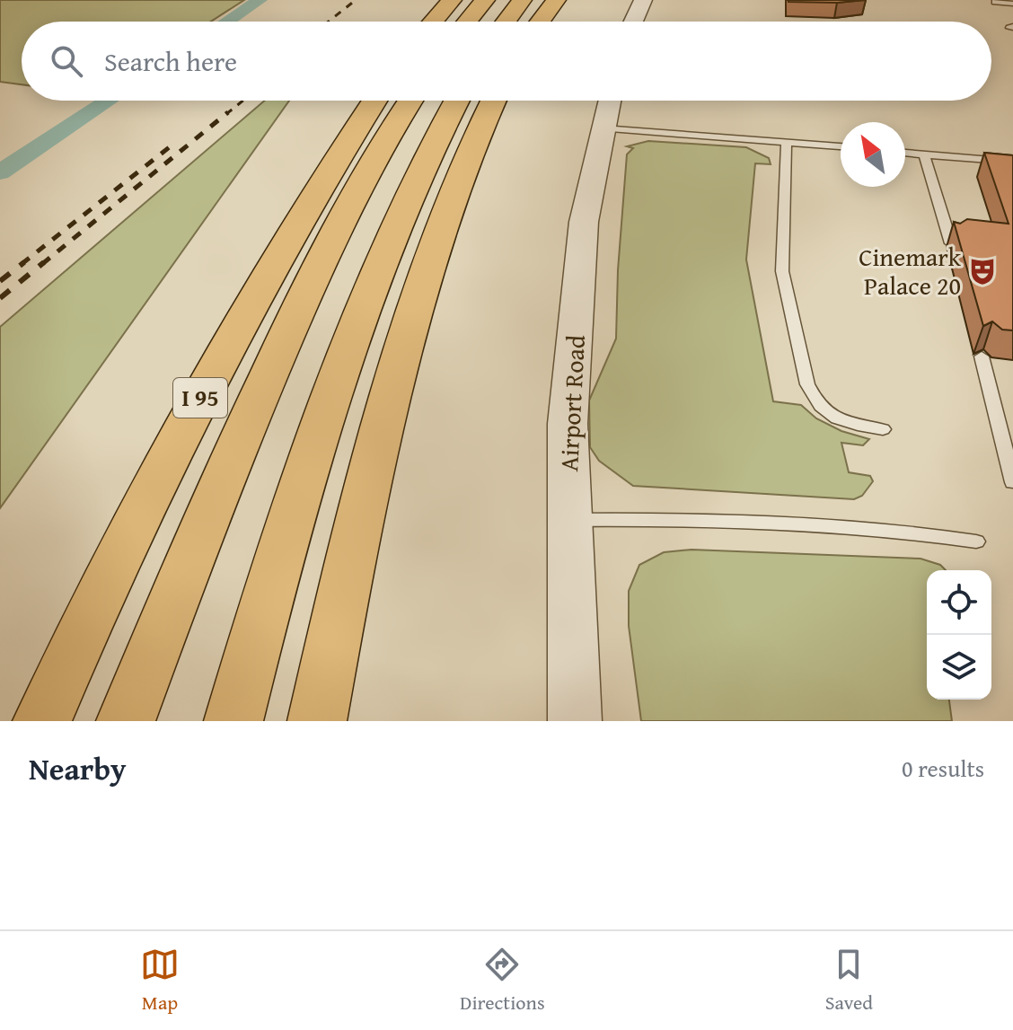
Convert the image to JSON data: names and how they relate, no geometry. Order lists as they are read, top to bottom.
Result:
{
  "streets": {
    "highway": ["I 95"],
    "street": ["Airport Road"]
  },
  "places": {
    "theatre": ["Cinemark Palace 20"]
  },
  "north": "top left",
  "page": {
    "search": "Search here",
    "heading": ["Nearby", "0 results"],
    "nav": ["Map", "Directions", "Saved"]
  }
}
